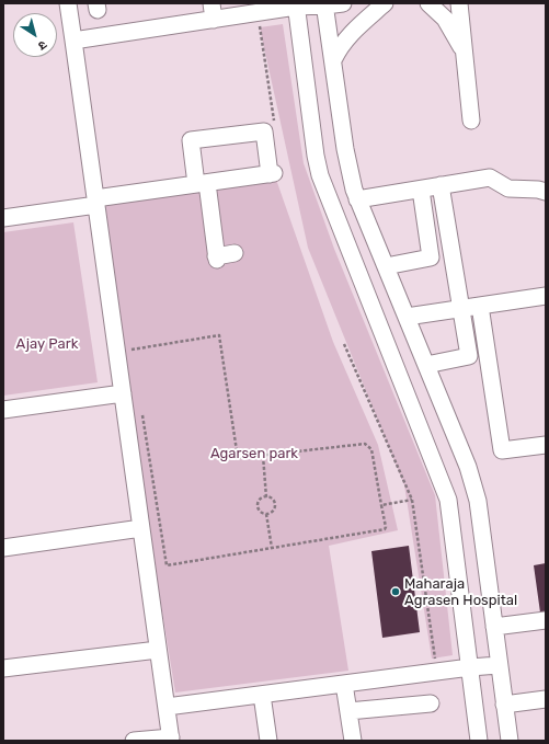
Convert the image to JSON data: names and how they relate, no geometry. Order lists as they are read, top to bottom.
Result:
{
  "parks": ["Ajay Park", "Agarsen park"],
  "places": ["Maharaja Agrasen Hospital"],
  "north": "bottom right"
}
